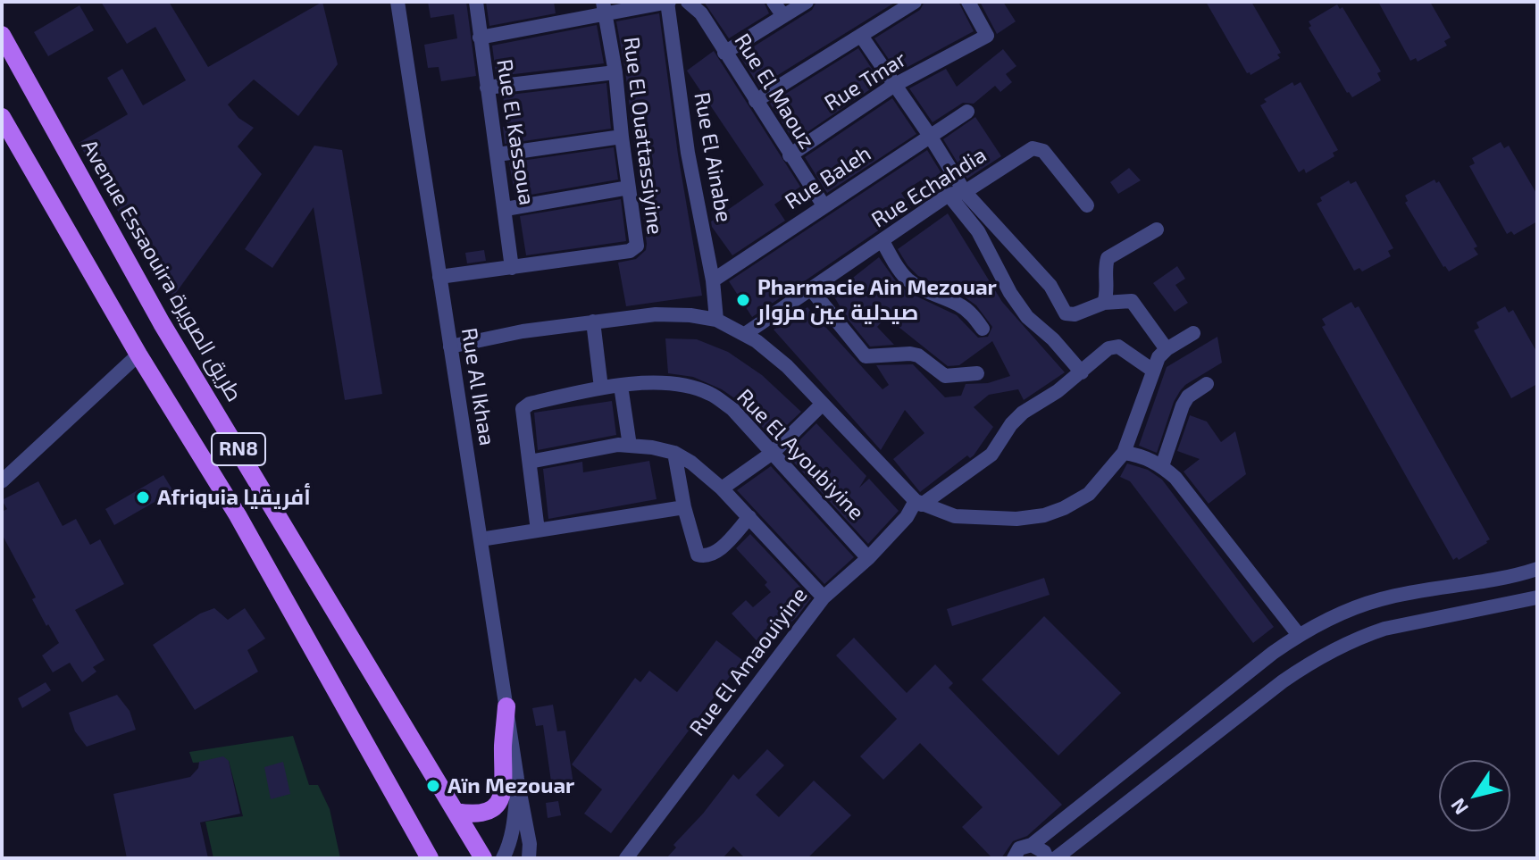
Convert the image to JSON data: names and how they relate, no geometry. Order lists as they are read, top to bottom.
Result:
{
  "streets": {
    "main road": ["Avenue Essaouira طريق الصويرة", "RN8"],
    "street": [
      "Rue Tmar",
      "Rue El Maouz",
      "Rue El Kassoua",
      "Rue El Ouattassiyine",
      "Rue El Ainabe",
      "Rue Baleh",
      "Rue Echahdia",
      "Rue Al Ikhaa",
      "Rue El Ayoubiyine",
      "Rue El Amaouiyine"
    ]
  },
  "crossings": [
    ["Rue Tmar", "Rue El Maouz"],
    ["Rue El Maouz", "Rue Baleh"],
    ["Rue El Kassoua", "Rue El Ouattassiyine"],
    ["Rue El Ouattassiyine", "Rue Al Ikhaa"],
    ["Rue El Ainabe", "Rue Baleh"],
    ["Rue El Ayoubiyine", "Rue El Amaouiyine"]
  ],
  "places": ["Pharmacie Ain Mezouar صيدلية عين مزوار", "Afriquia أفريقيا", "Aïn Mezouar"],
  "north": "bottom left"
}
